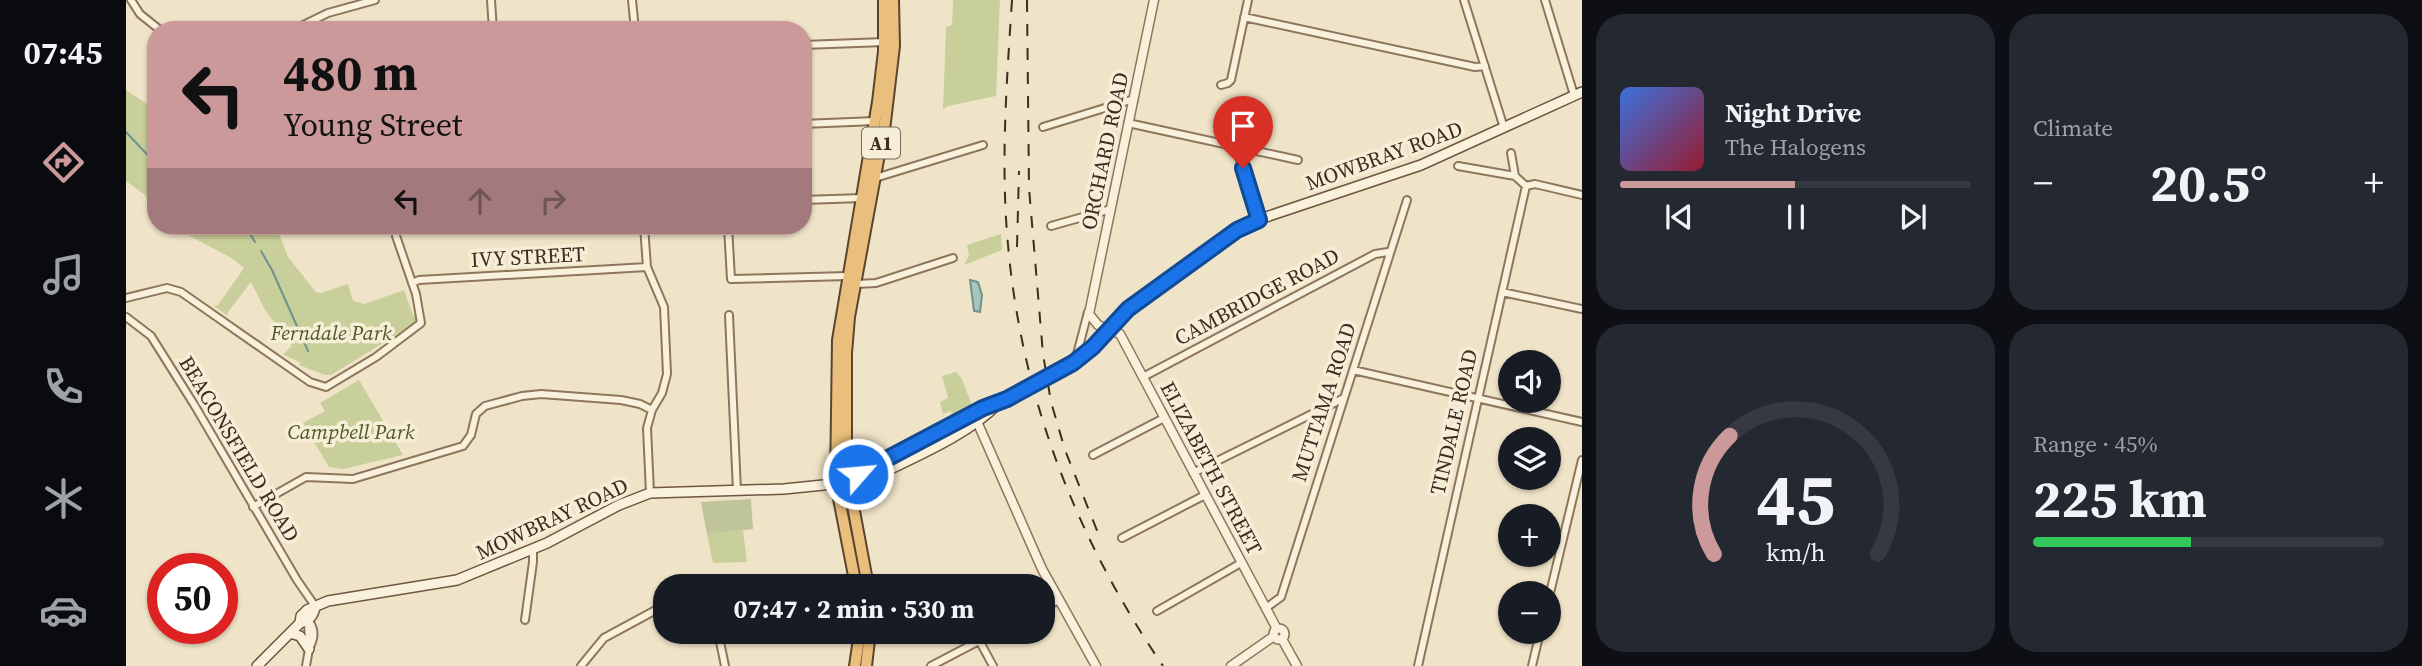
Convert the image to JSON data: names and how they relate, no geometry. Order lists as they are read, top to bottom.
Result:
{
  "streets": {
    "highway": ["A1"],
    "main road": ["MOWBRAY ROAD"],
    "street": [
      "ORCHARD ROAD",
      "IVY STREET",
      "CAMBRIDGE ROAD",
      "MUTTAMA ROAD",
      "TINDALE ROAD",
      "BEACONSFIELD ROAD",
      "ELIZABETH STREET"
    ]
  },
  "crossings": [
    ["A1", "MOWBRAY ROAD"],
    ["ORCHARD ROAD", "MOWBRAY ROAD"],
    ["MOWBRAY ROAD", "BEACONSFIELD ROAD"],
    ["MOWBRAY ROAD", "ELIZABETH STREET"],
    ["CAMBRIDGE ROAD", "MUTTAMA ROAD"],
    ["CAMBRIDGE ROAD", "ELIZABETH STREET"],
    ["MUTTAMA ROAD", "ELIZABETH STREET"]
  ],
  "parks": ["Ferndale Park", "Campbell Park"],
  "page": {
    "tabs": "07:45",
    "tile": [
      "Climate",
      ["Range · 45%", "225 km"]
    ],
    "turn": ["480 m", "Young Street"],
    "song": ["Night Drive", "The Halogens"],
    "heat": ["−", "20.5°", "+"],
    "map_buttons": ["+", "−"],
    "limit": "50",
    "trip": "07:47 · 2 min · 530 m",
    "gauge": ["45", "km/h"]
  }
}
